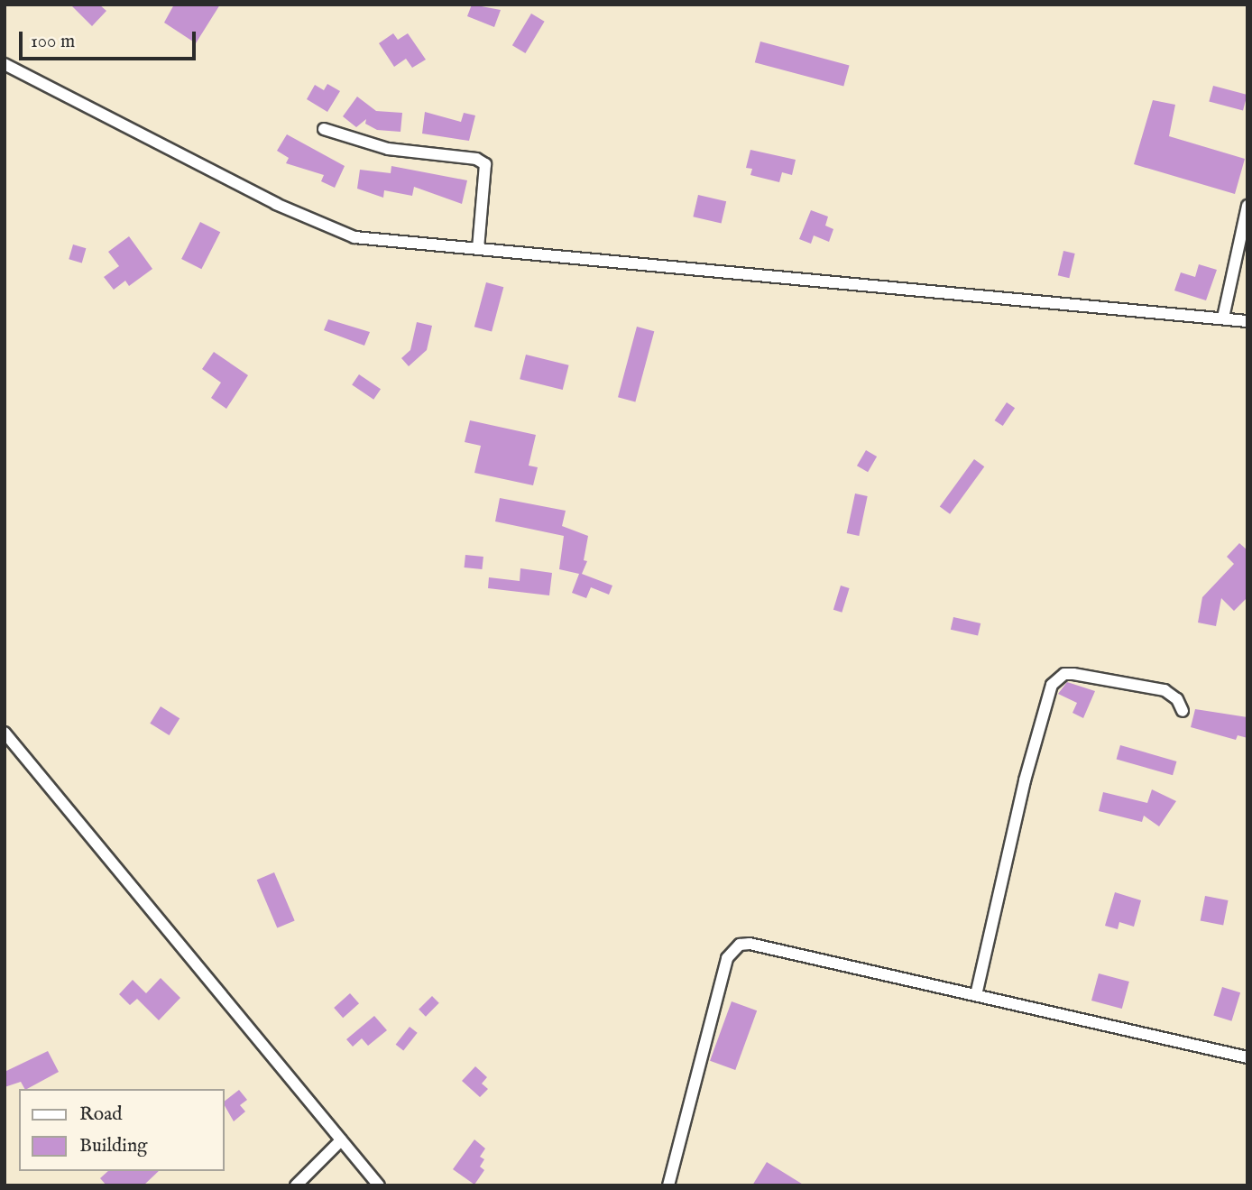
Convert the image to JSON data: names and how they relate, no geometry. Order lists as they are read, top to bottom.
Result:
{
  "legend": ["Road", "Building"],
  "scale_bar": "100 m"
}
